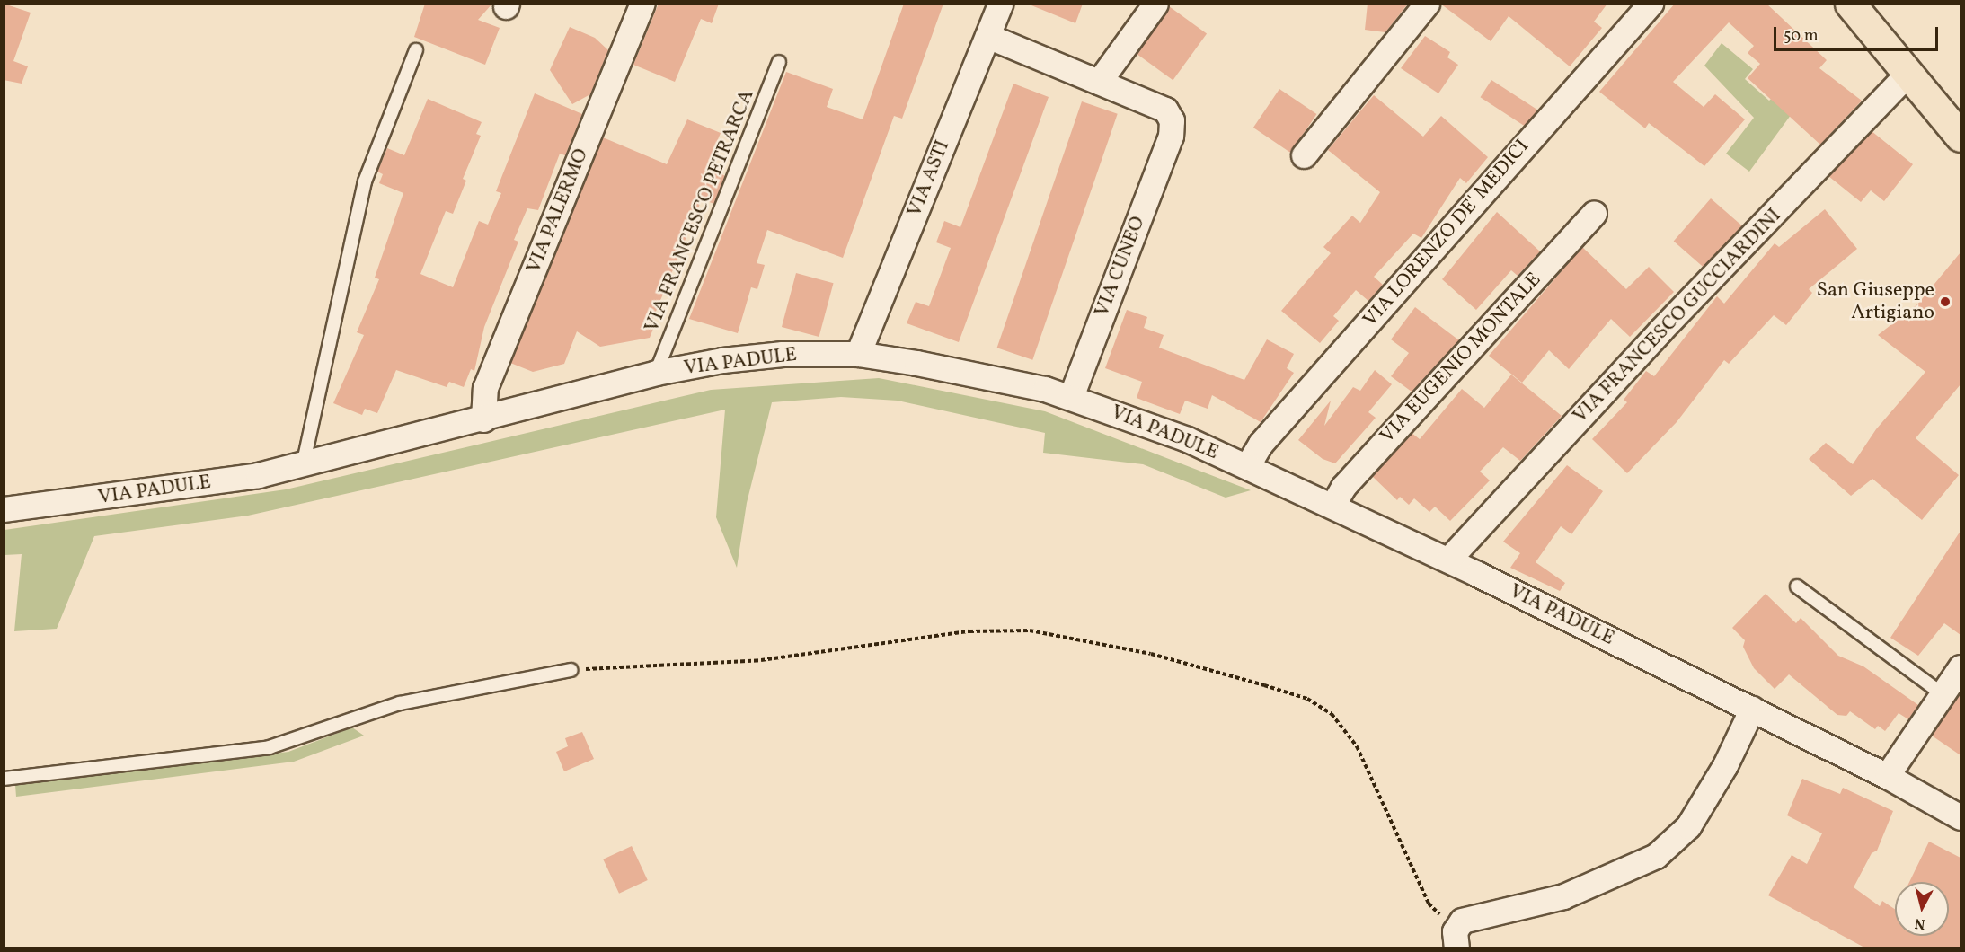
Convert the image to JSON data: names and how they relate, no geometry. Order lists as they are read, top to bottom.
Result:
{
  "streets": {
    "street": [
      "VIA ASTI",
      "VIA PALERMO",
      "VIA LORENZO DE' MEDICI",
      "VIA CUNEO",
      "VIA FRANCESCO GUCCIARDINI",
      "VIA EUGENIO MONTALE",
      "VIA PADULE"
    ],
    "lane": ["VIA FRANCESCO PETRARCA"]
  },
  "crossings": [
    ["VIA ASTI", "VIA PADULE"],
    ["VIA PALERMO", "VIA PADULE"],
    ["VIA FRANCESCO PETRARCA", "VIA PADULE"],
    ["VIA LORENZO DE' MEDICI", "VIA PADULE"],
    ["VIA CUNEO", "VIA PADULE"],
    ["VIA FRANCESCO GUCCIARDINI", "VIA PADULE"],
    ["VIA EUGENIO MONTALE", "VIA PADULE"]
  ],
  "places": ["San Giuseppe Artigiano"],
  "scale_bar": "50 m",
  "north": "bottom"
}
